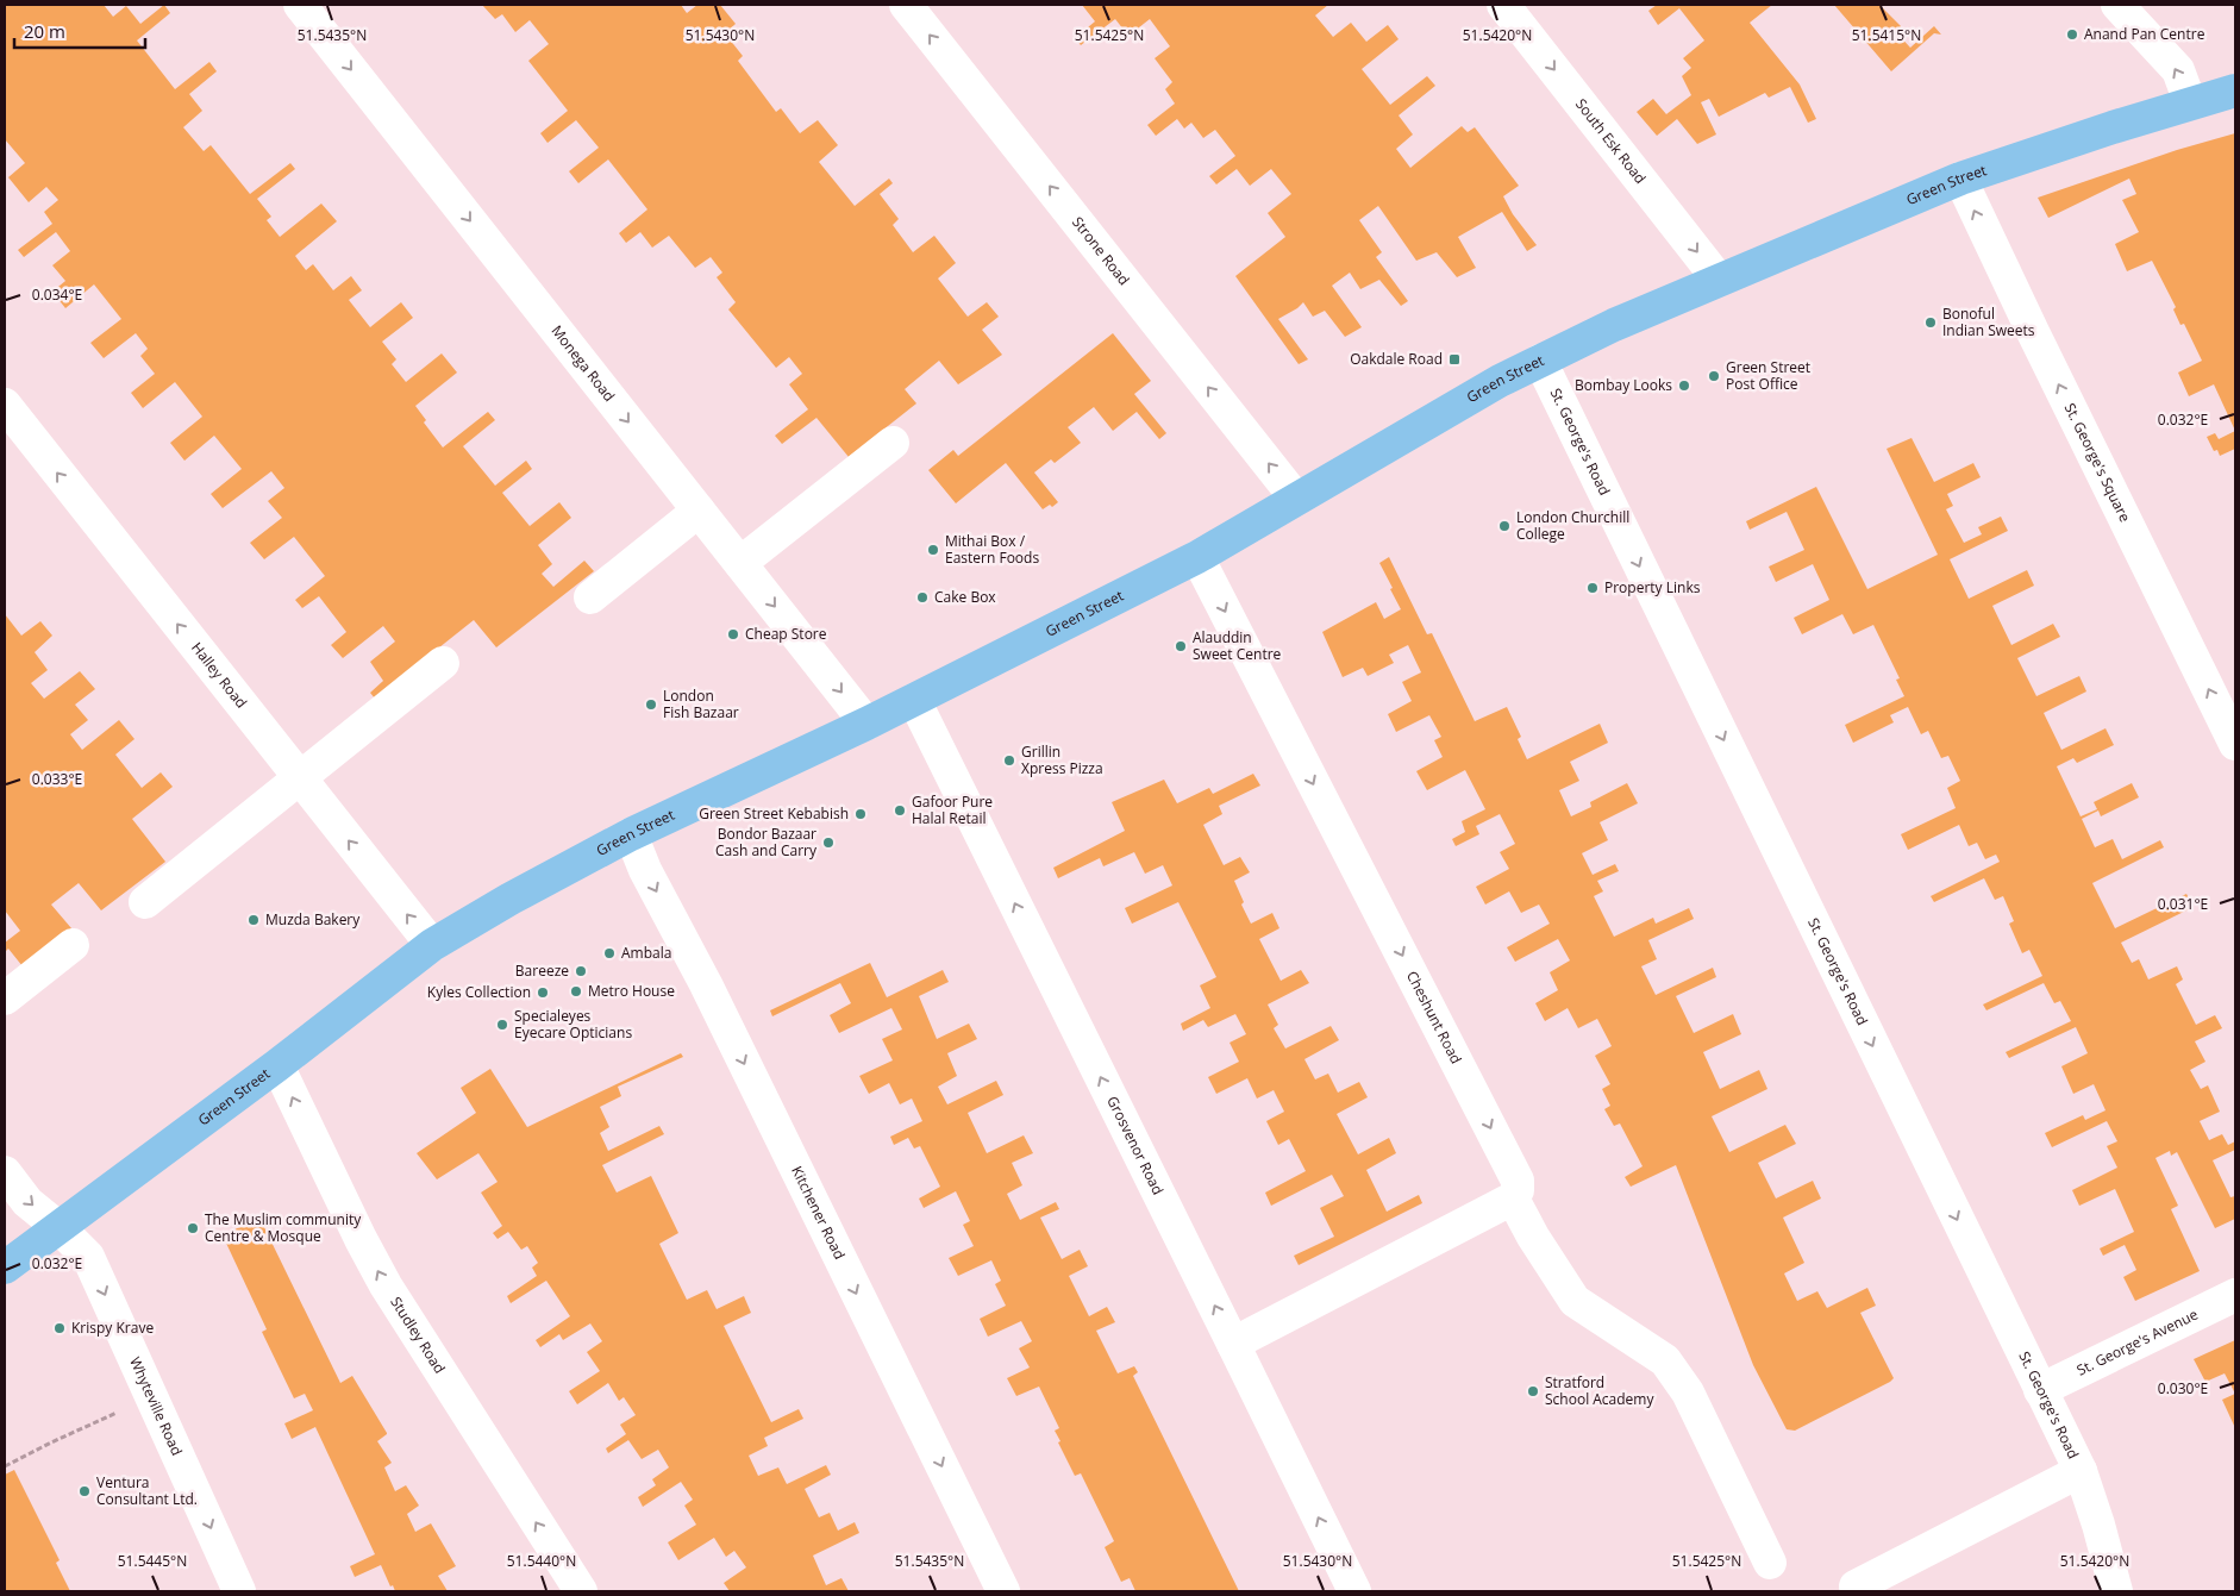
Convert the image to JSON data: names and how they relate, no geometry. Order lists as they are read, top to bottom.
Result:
{
  "streets": {
    "main road": ["Green Street"],
    "street": [
      "South Esk Road",
      "Strone Road",
      "Monega Road",
      "St. George's Road",
      "St. George's Square",
      "Halley Road",
      "Cheshunt Road",
      "Grosvenor Road",
      "Kitchener Road",
      "Studley Road",
      "St. George's Avenue",
      "Whyteville Road"
    ]
  },
  "crossings": [
    ["South Esk Road", "Green Street"],
    ["Green Street", "Strone Road"],
    ["Green Street", "Monega Road"],
    ["Green Street", "St. George's Road"],
    ["Green Street", "St. George's Square"],
    ["Green Street", "Halley Road"],
    ["Green Street", "Cheshunt Road"],
    ["Green Street", "Grosvenor Road"],
    ["Green Street", "Kitchener Road"],
    ["Green Street", "Studley Road"],
    ["Green Street", "Whyteville Road"],
    ["St. George's Road", "St. George's Avenue"]
  ],
  "one_way": [
    "South Esk Road",
    "Strone Road",
    "Monega Road",
    "St. George's Road",
    "St. George's Square",
    "Halley Road",
    "Cheshunt Road",
    "Grosvenor Road",
    "Kitchener Road",
    "Studley Road",
    "Whyteville Road"
  ],
  "places": {
    "other": [
      "Anand Pan Centre",
      "Bonoful Indian Sweets",
      "Green Street Post Office",
      "Bombay Looks",
      "London Churchill College",
      "Mithai Box / Eastern Foods",
      "Property Links",
      "Cake Box",
      "Cheap Store",
      "Alauddin Sweet Centre",
      "London Fish Bazaar",
      "Grillin Xpress Pizza",
      "Gafoor Pure Halal Retail",
      "Green Street Kebabish",
      "Bondor Bazaar Cash and Carry",
      "Muzda Bakery",
      "Ambala",
      "Bareeze",
      "Metro House",
      "Kyles Collection",
      "Specialeyes Eyecare Opticians",
      "The Muslim community Centre & Mosque",
      "Krispy Krave",
      "Stratford School Academy",
      "Ventura Consultant Ltd."
    ],
    "transit": ["Oakdale Road"]
  },
  "scale_bar": "20 m",
  "coordinates": [
    "51.5435°N",
    "51.5430°N",
    "51.5425°N",
    "51.5420°N",
    "51.5415°N",
    "0.034°E",
    "0.032°E",
    "0.033°E",
    "0.031°E",
    "0.030°E",
    "51.5445°N",
    "51.5440°N"
  ]
}
